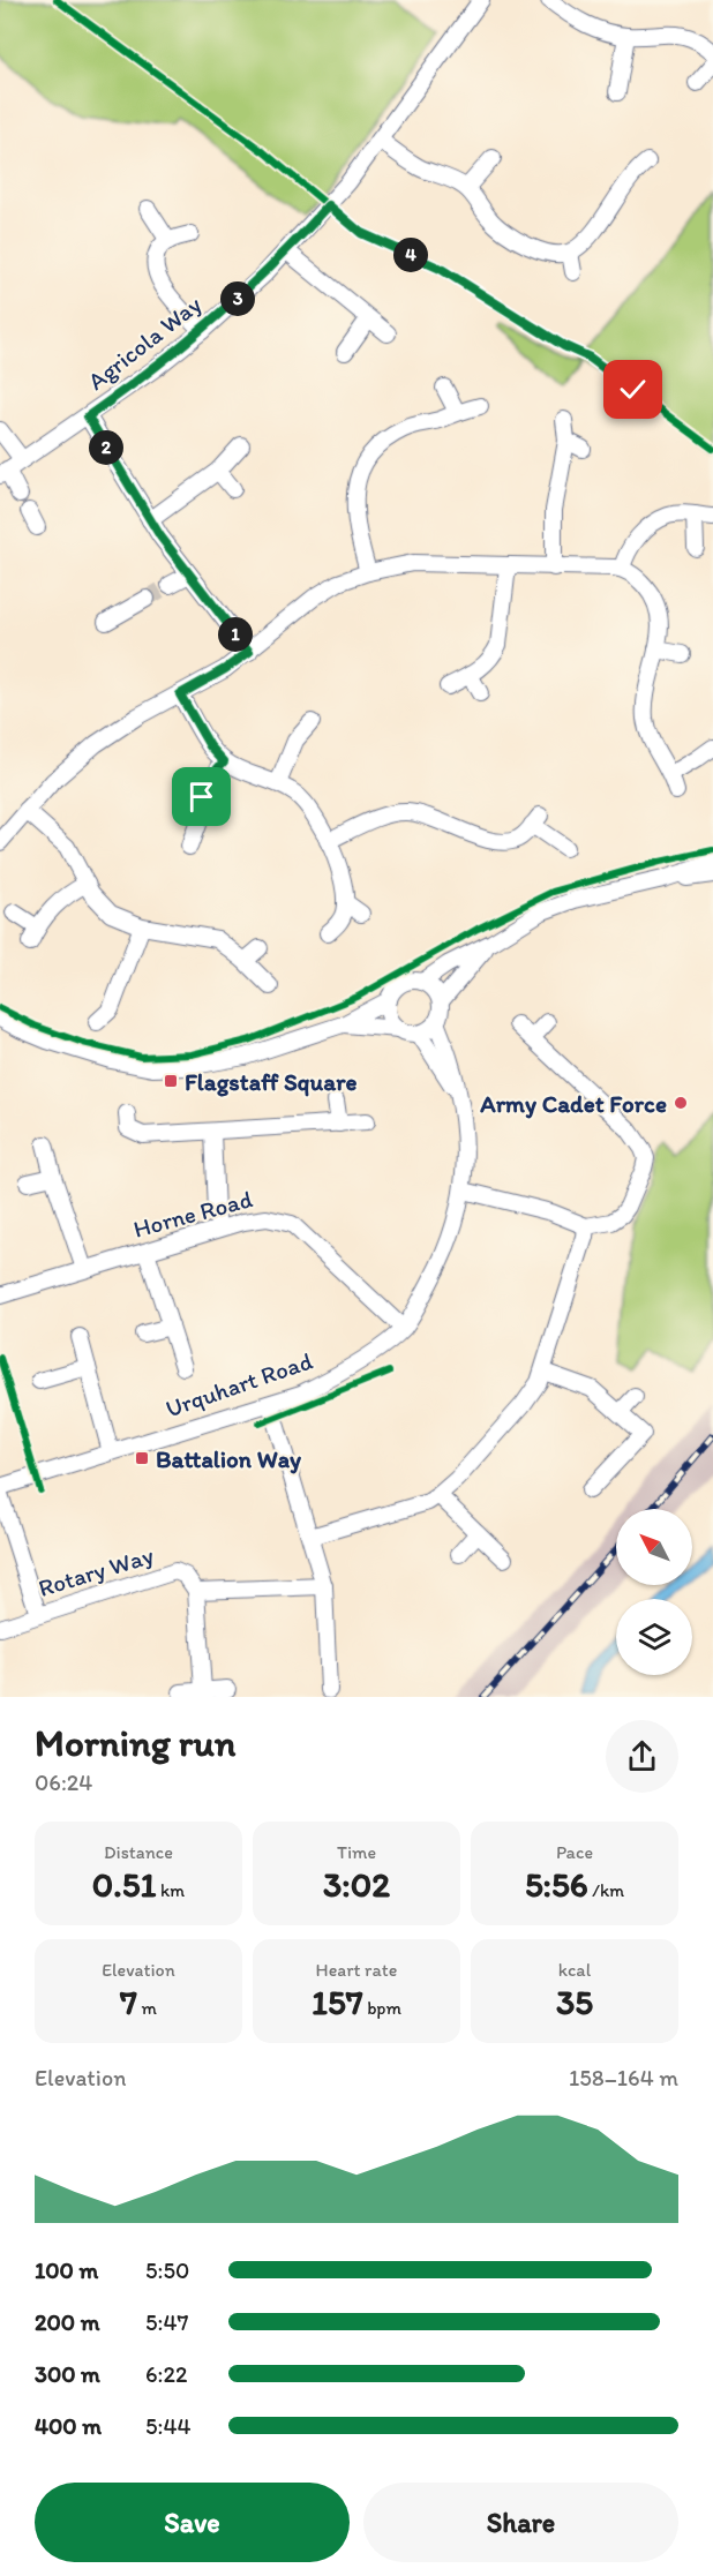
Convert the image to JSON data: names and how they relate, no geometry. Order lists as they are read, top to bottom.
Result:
{
  "streets": {
    "street": [
      "Agricola Way",
      "Horne Road",
      "Urquhart Road",
      "Rotary Way"
    ]
  },
  "crossings": [
    ["Horne Road", "Urquhart Road"]
  ],
  "places": {
    "transit": ["Flagstaff Square", "Battalion Way"],
    "other": ["Army Cadet Force"]
  },
  "north": "top left",
  "page": {
    "pins": [
      "4",
      "3",
      "2",
      "1"
    ],
    "heading": ["Morning run", "06:24"],
    "stats": [
      ["Distance", "0.51 km"],
      ["Time", "3:02"],
      ["Pace", "5:56 /km"],
      ["Elevation", "7 m"],
      ["Heart rate", "157 bpm"],
      ["kcal", "35"]
    ],
    "chart": ["Elevation", "158–164 m"],
    "list": [
      {
        "name": "100 m",
        "note": "5:50"
      },
      {
        "name": "200 m",
        "note": "5:47"
      },
      {
        "name": "300 m",
        "note": "6:22"
      },
      {
        "name": "400 m",
        "note": "5:44"
      }
    ],
    "buttons": ["Save", "Share"]
  }
}
